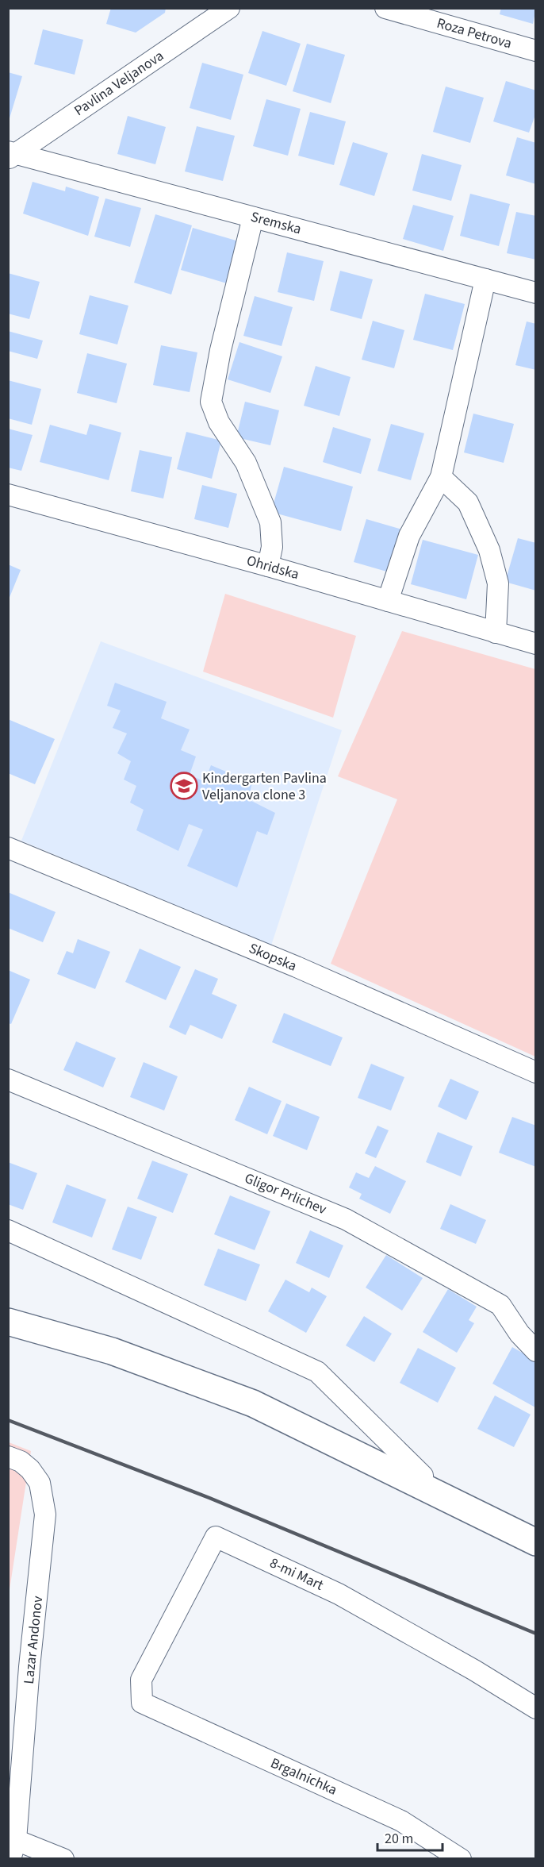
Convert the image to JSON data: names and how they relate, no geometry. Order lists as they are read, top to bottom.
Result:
{
  "streets": {
    "street": [
      "Roza Petrova",
      "Pavlina Veljanova",
      "Sremska",
      "Ohridska",
      "Skopska",
      "Gligor Prlichev",
      "8-mi Mart",
      "Lazar Andonov",
      "Brgalnichka"
    ]
  },
  "crossings": [
    ["Pavlina Veljanova", "Sremska"],
    ["8-mi Mart", "Brgalnichka"]
  ],
  "places": {
    "school or university": ["Kindergarten Pavlina Veljanova clone 3"]
  },
  "scale_bar": "20 m"
}
